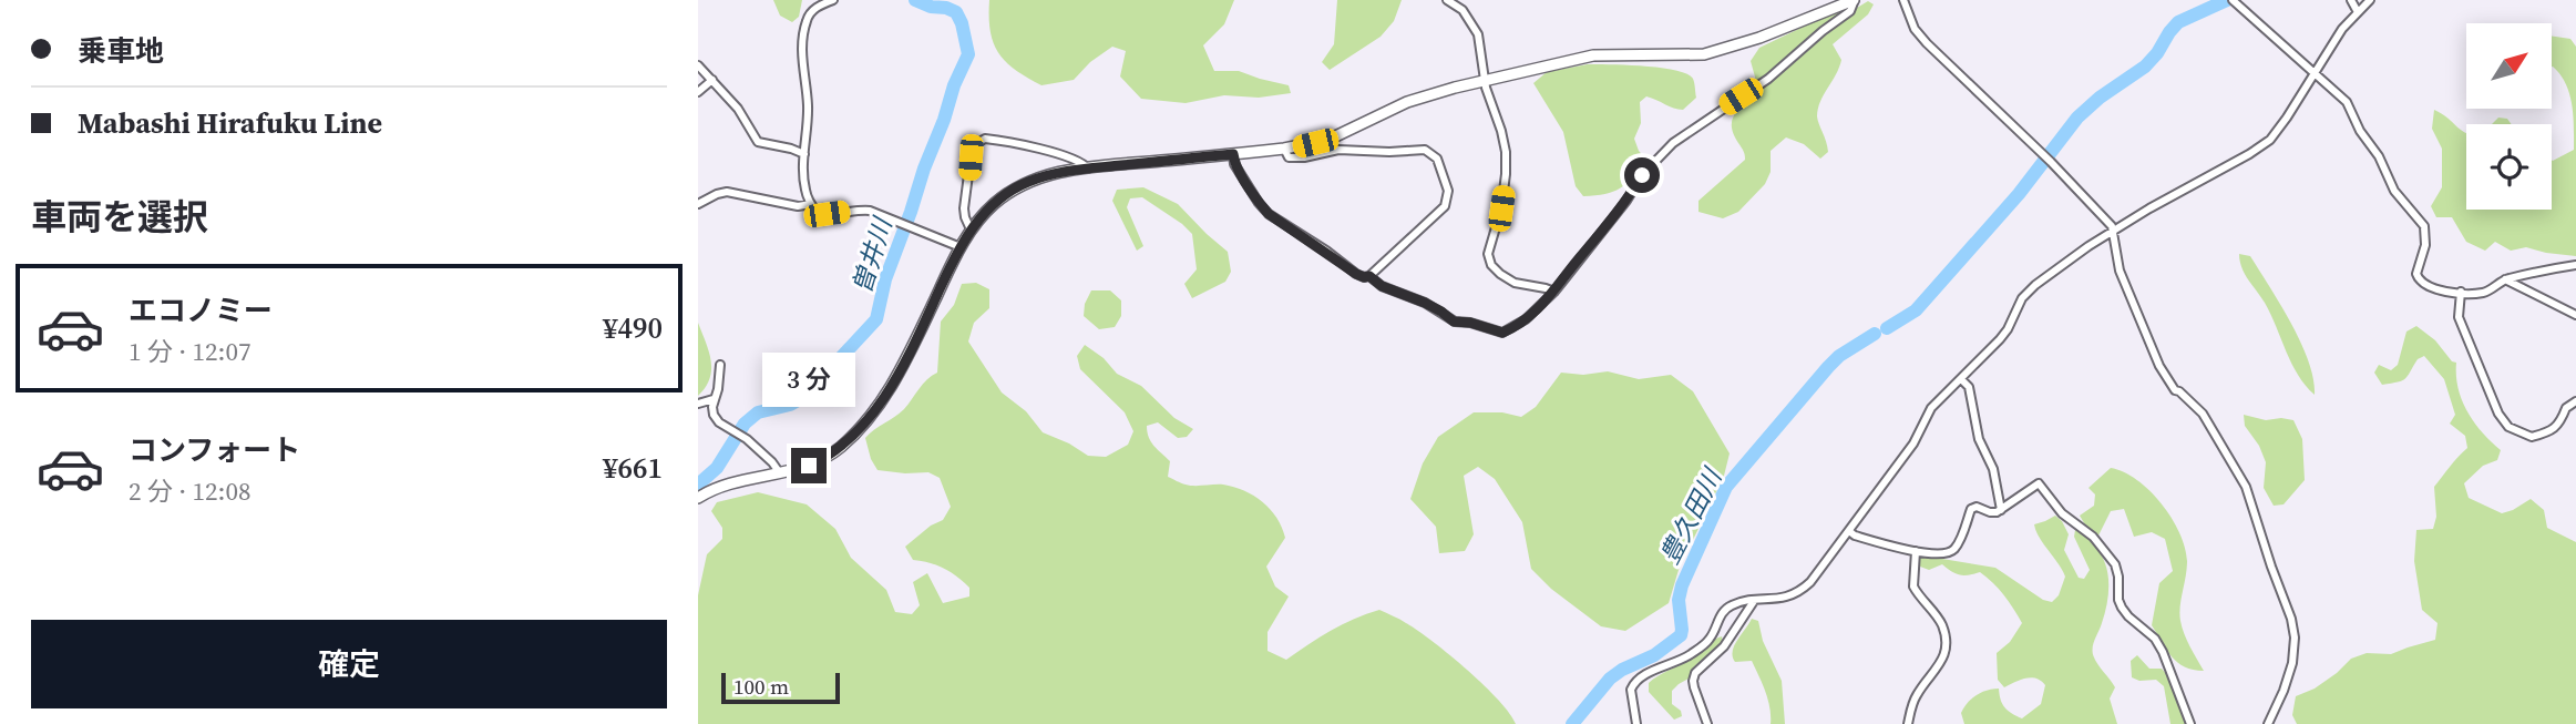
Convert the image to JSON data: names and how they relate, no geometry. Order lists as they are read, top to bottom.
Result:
{
  "water": ["曽井川", "豊久田川"],
  "scale_bar": "100 m",
  "north": "top right",
  "page": {
    "banner": ["乗車地", "Mabashi Hirafuku Line"],
    "heading": "車両を選択",
    "list": [
      {
        "name": "エコノミー",
        "note": "1 分 · 12:07",
        "value": "¥490"
      },
      {
        "name": "コンフォート",
        "note": "2 分 · 12:08",
        "value": "¥661"
      }
    ],
    "bubble": "3 分",
    "buttons": "確定",
    "scale": "100 m"
  }
}
